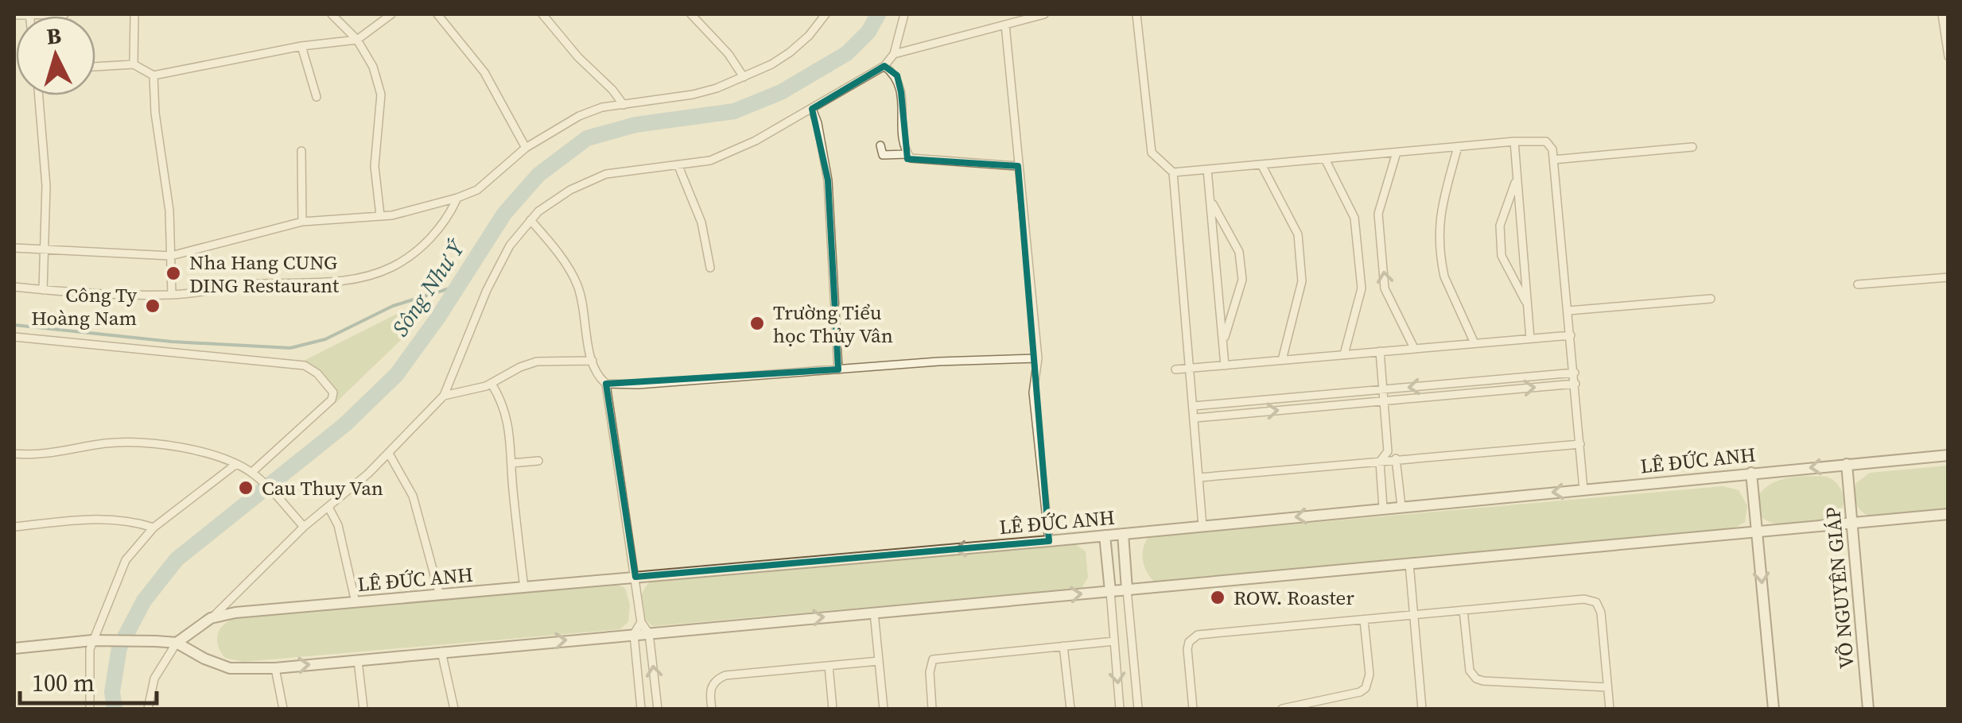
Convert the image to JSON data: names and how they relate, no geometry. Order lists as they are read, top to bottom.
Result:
{
  "streets": {
    "street": ["LÊ ĐỨC ANH", "VÕ NGUYÊN GIÁP"]
  },
  "crossings": [
    ["LÊ ĐỨC ANH", "VÕ NGUYÊN GIÁP"]
  ],
  "water": ["Sông Như Ý"],
  "places": [
    "Nha Hang CUNG DING Restaurant",
    "Công Ty Hoàng Nam",
    "Trường Tiểu học Thủy Vân",
    "Cau Thuy Van",
    "ROW. Roaster"
  ],
  "scale_bar": "100 m",
  "north": "top"
}
